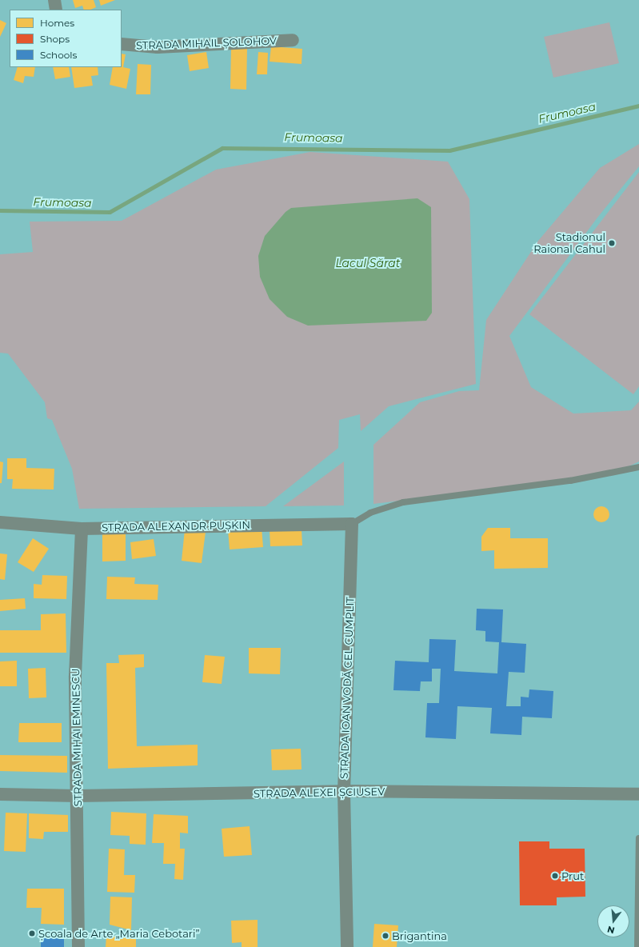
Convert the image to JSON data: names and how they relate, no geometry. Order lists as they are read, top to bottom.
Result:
{
  "streets": {
    "street": [
      "STRADA MIHAIL ȘOLOHOV",
      "STRADA ALEXANDR PUȘKIN",
      "STRADA IOAN VODĂ CEL CUMPLIT",
      "STRADA MIHAI EMINESCU",
      "STRADA ALEXEI ȘCIUSEV"
    ]
  },
  "crossings": [
    ["STRADA ALEXANDR PUȘKIN", "STRADA IOAN VODĂ CEL CUMPLIT"],
    ["STRADA ALEXANDR PUȘKIN", "STRADA MIHAI EMINESCU"],
    ["STRADA IOAN VODĂ CEL CUMPLIT", "STRADA ALEXEI ȘCIUSEV"],
    ["STRADA MIHAI EMINESCU", "STRADA ALEXEI ȘCIUSEV"]
  ],
  "water": ["Frumoasa", "Lacul Sărat"],
  "places": [
    "Stadionul Raional Cahul",
    "Prut",
    "Școala de Arte „Maria Cebotari”",
    "Brigantina"
  ],
  "legend": ["Homes", "Shops", "Schools"],
  "north": "bottom"
}
